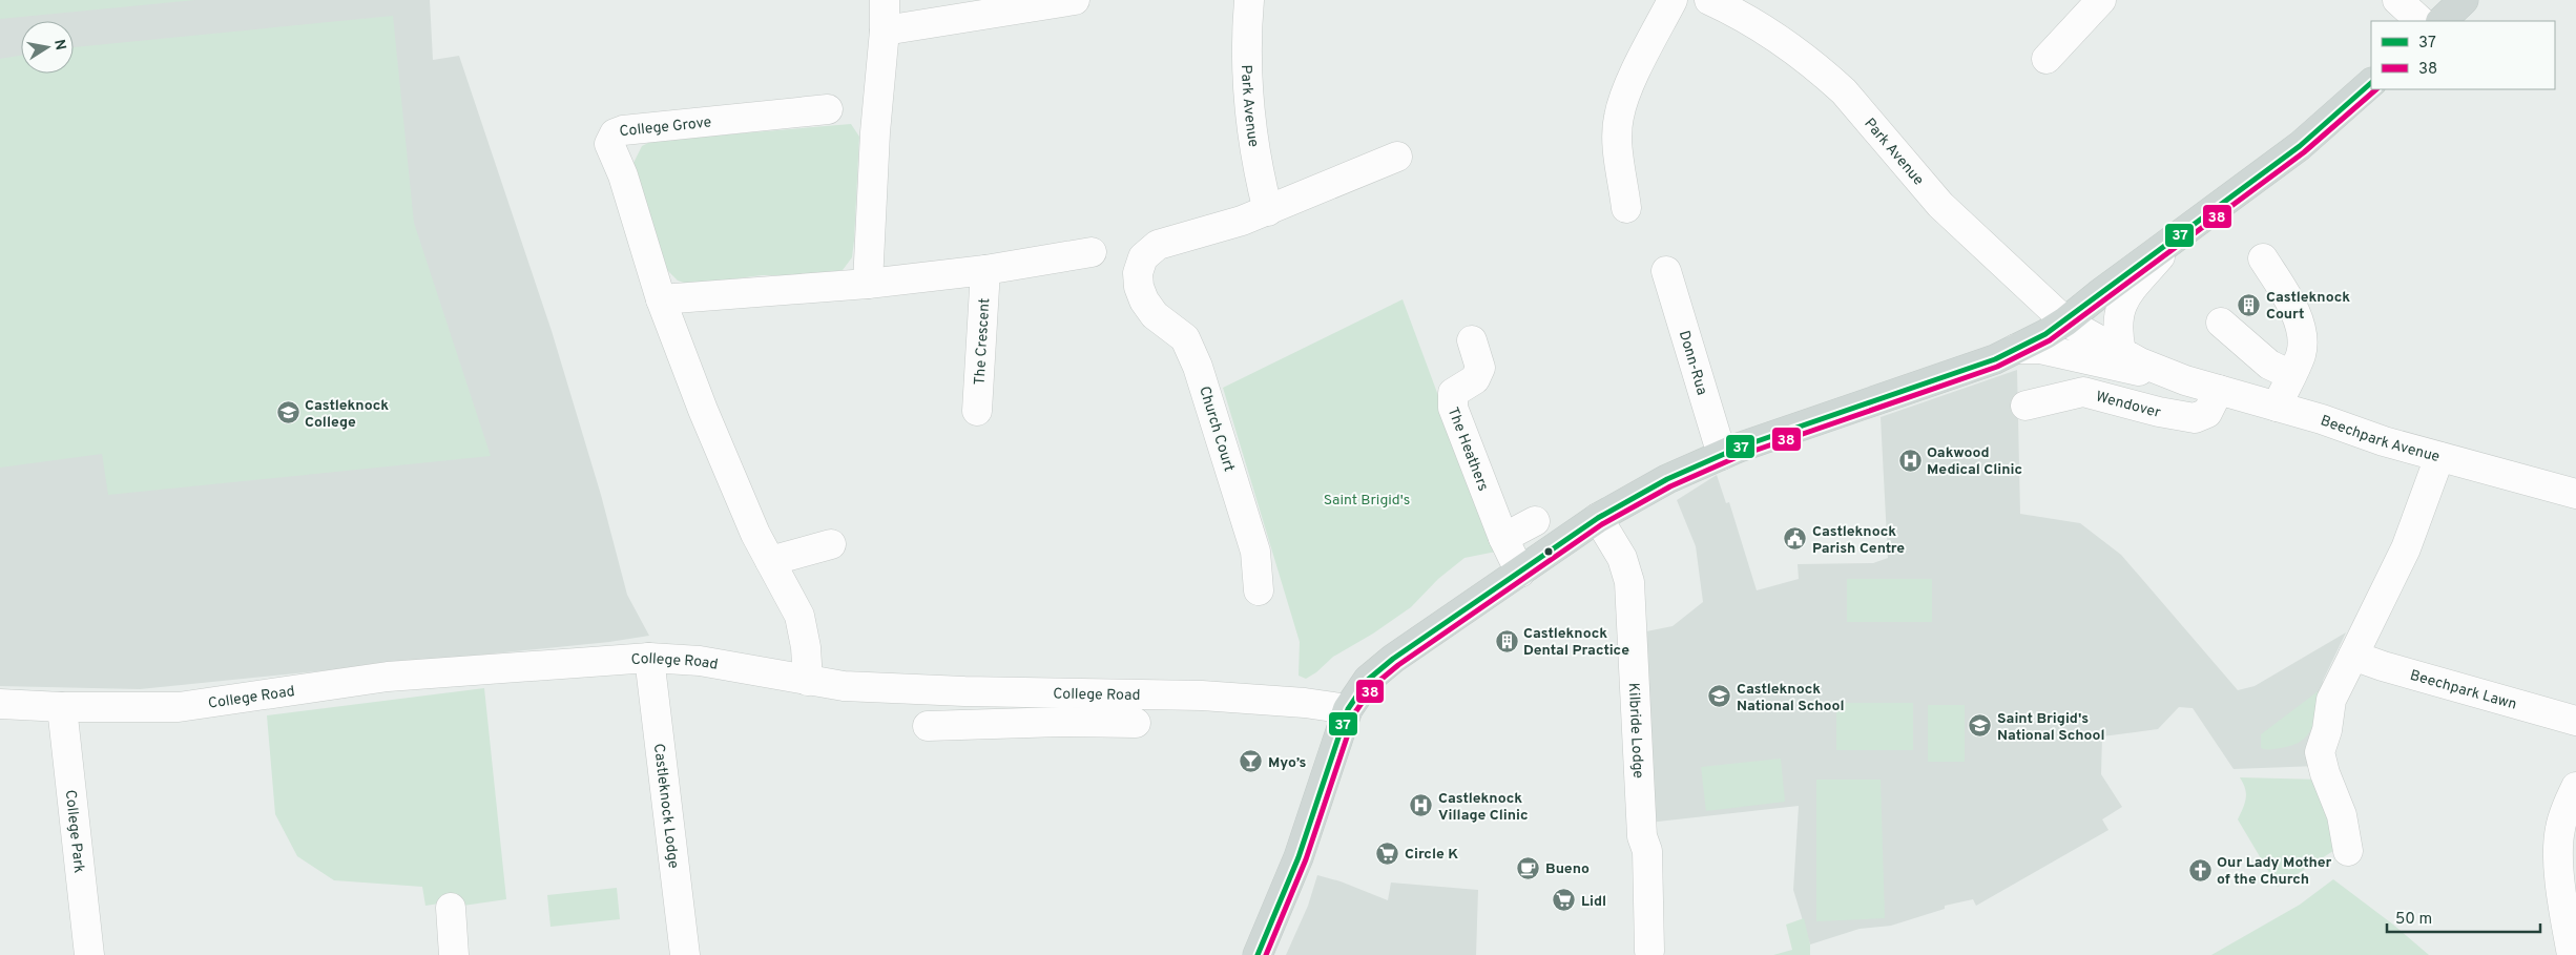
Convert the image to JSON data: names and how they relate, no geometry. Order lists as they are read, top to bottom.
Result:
{
  "streets": {
    "street": [
      "Park Avenue",
      "College Grove",
      "The Crescent",
      "Donn-Rua",
      "Wendover",
      "Church Court",
      "Beechpark Avenue",
      "The Heathers",
      "College Road",
      "Beechpark Lawn",
      "Kilbride Lodge",
      "Castleknock Lodge",
      "College Park"
    ]
  },
  "crossings": [
    ["Park Avenue", "Church Court"],
    ["Park Avenue", "Beechpark Avenue"],
    ["College Grove", "College Road"],
    ["Wendover", "Beechpark Avenue"],
    ["College Road", "Castleknock Lodge"],
    ["College Road", "College Park"]
  ],
  "parks": ["Saint Brigid's"],
  "places": {
    "building": ["Castleknock Court", "Castleknock Dental Practice"],
    "school or university": ["Castleknock College", "Castleknock National School", "Saint Brigid's National School"],
    "hospital": ["Oakwood Medical Clinic", "Castleknock Village Clinic"],
    "public building": ["Castleknock Parish Centre"],
    "bar": ["Myo’s"],
    "supermarket": ["Circle K", "Lidl"],
    "cafe": ["Bueno"],
    "church": ["Our Lady Mother of the Church"]
  },
  "lines": ["transit line 37", "transit line 38"],
  "legend": ["37", "38"],
  "scale_bar": "50 m",
  "north": "right"
}
